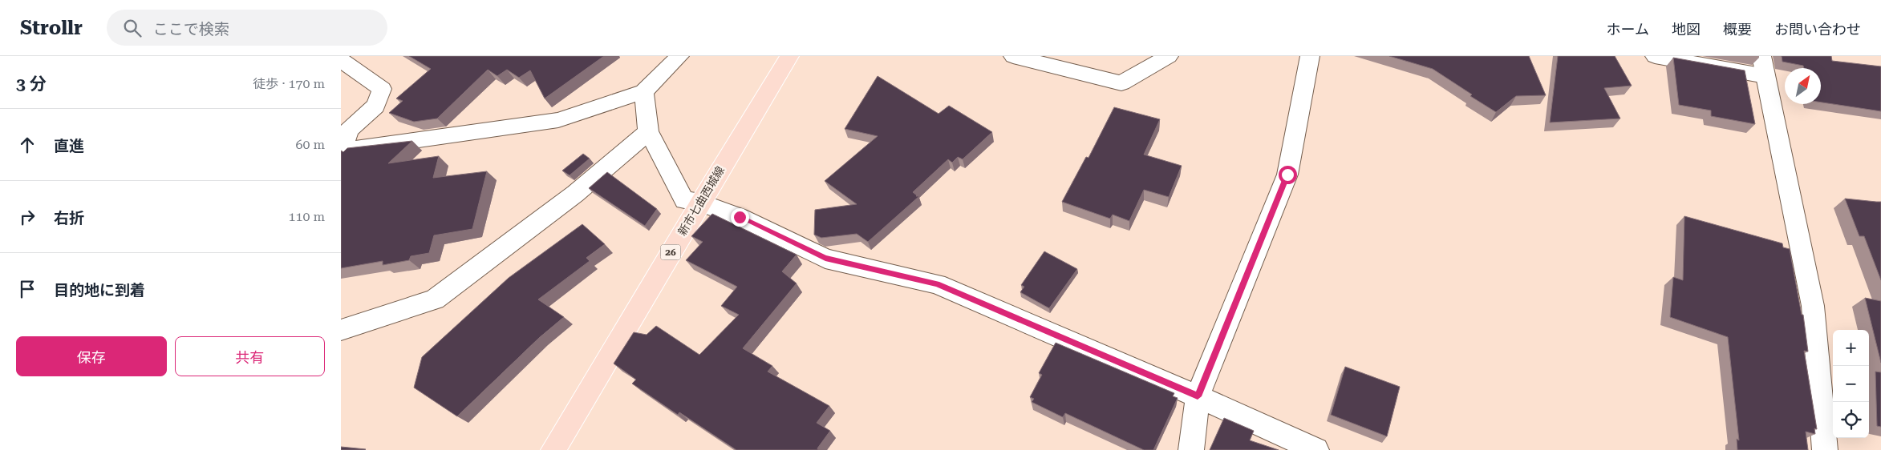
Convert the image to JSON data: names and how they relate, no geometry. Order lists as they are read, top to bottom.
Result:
{
  "streets": {
    "main road": ["新市七曲西城線", "26"]
  },
  "north": "top right",
  "page": {
    "header": "Strollr",
    "search": "ここで検索",
    "nav": [
      "ホーム",
      "地図",
      "概要",
      "お問い合わせ"
    ],
    "heading": ["3 分", "徒歩 · 170 m"],
    "list": [
      ["直進", "60 m"],
      ["右折", "110 m"],
      "目的地に到着"
    ],
    "buttons": ["保存", "共有"],
    "map_buttons": ["+", "−"]
  }
}
